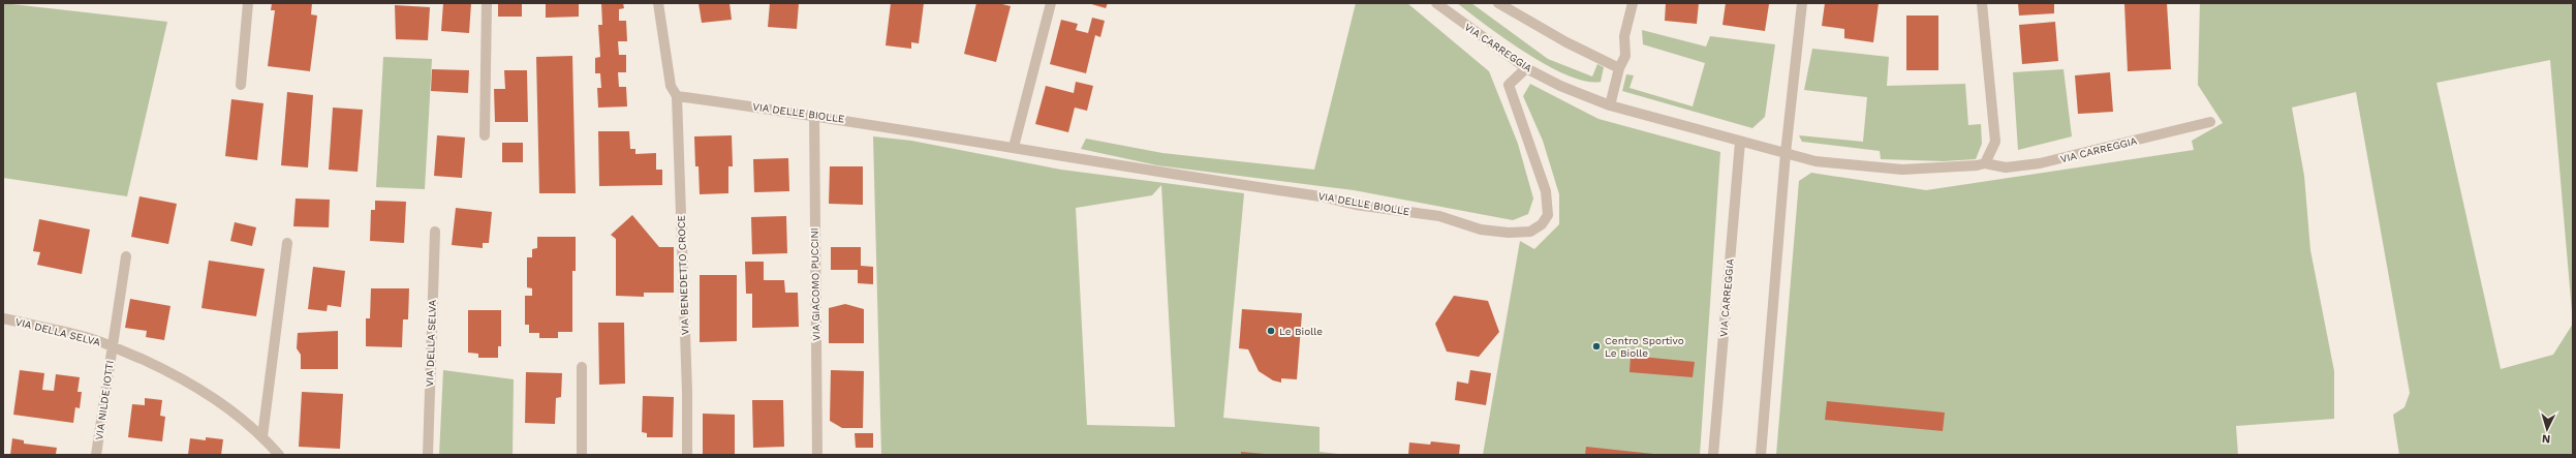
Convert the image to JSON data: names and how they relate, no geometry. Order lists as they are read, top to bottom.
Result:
{
  "streets": {
    "street": [
      "VIA CARREGGIA",
      "VIA DELLE BIOLLE",
      "VIA BENEDETTO CROCE",
      "VIA GIACOMO PUCCINI",
      "VIA DELLA SELVA",
      "VIA NILDE IOTTI"
    ]
  },
  "crossings": [
    ["VIA CARREGGIA", "VIA DELLE BIOLLE"],
    ["VIA DELLE BIOLLE", "VIA BENEDETTO CROCE"],
    ["VIA DELLE BIOLLE", "VIA GIACOMO PUCCINI"],
    ["VIA DELLA SELVA", "VIA NILDE IOTTI"]
  ],
  "places": ["Le Biolle", "Centro Sportivo Le Biolle"],
  "north": "bottom"
}
